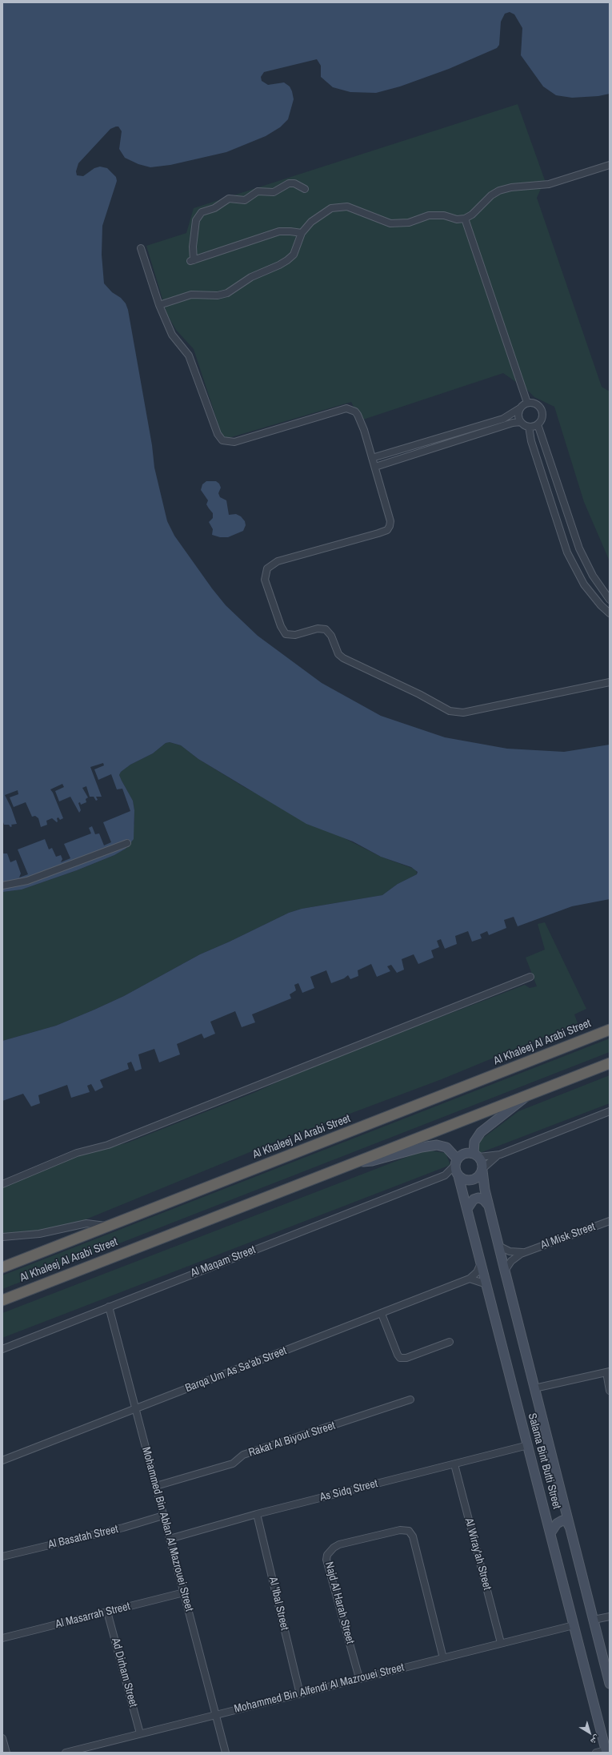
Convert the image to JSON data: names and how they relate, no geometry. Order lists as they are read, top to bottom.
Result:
{
  "streets": {
    "highway": ["Al Khaleej Al Arabi Street"],
    "main road": ["Salama Bint Butti Street"],
    "street": [
      "Al Misk Street",
      "Al Maqam Street",
      "Barqa Um As Sa'ab Street",
      "Rakat Al Biyout Street",
      "As Sidq Street",
      "Mohammed Bin Ablan Al Mazrouei Street",
      "Al Basatah Street",
      "Al Wiray'ah Street",
      "Najd Al Harah Street",
      "Al 'Ibal Street",
      "Al Masarrah Street",
      "Ad Dirham Street",
      "Mohammed Bin Alfendi Al Mazrouei Street"
    ]
  },
  "crossings": [
    ["Al Misk Street", "Salama Bint Butti Street"],
    ["Al Maqam Street", "Salama Bint Butti Street"],
    ["Al Maqam Street", "Mohammed Bin Ablan Al Mazrouei Street"],
    ["Barqa Um As Sa'ab Street", "Salama Bint Butti Street"],
    ["Barqa Um As Sa'ab Street", "Mohammed Bin Ablan Al Mazrouei Street"],
    ["Rakat Al Biyout Street", "Mohammed Bin Ablan Al Mazrouei Street"],
    ["Salama Bint Butti Street", "As Sidq Street"],
    ["Salama Bint Butti Street", "Mohammed Bin Alfendi Al Mazrouei Street"],
    ["As Sidq Street", "Mohammed Bin Ablan Al Mazrouei Street"],
    ["As Sidq Street", "Al Wiray'ah Street"],
    ["As Sidq Street", "Al 'Ibal Street"],
    ["Mohammed Bin Ablan Al Mazrouei Street", "Al Basatah Street"],
    ["Mohammed Bin Ablan Al Mazrouei Street", "Al Masarrah Street"],
    ["Mohammed Bin Ablan Al Mazrouei Street", "Mohammed Bin Alfendi Al Mazrouei Street"],
    ["Al Wiray'ah Street", "Mohammed Bin Alfendi Al Mazrouei Street"],
    ["Najd Al Harah Street", "Mohammed Bin Alfendi Al Mazrouei Street"],
    ["Al 'Ibal Street", "Mohammed Bin Alfendi Al Mazrouei Street"],
    ["Al Masarrah Street", "Ad Dirham Street"],
    ["Ad Dirham Street", "Mohammed Bin Alfendi Al Mazrouei Street"]
  ],
  "north": "bottom right"
}
